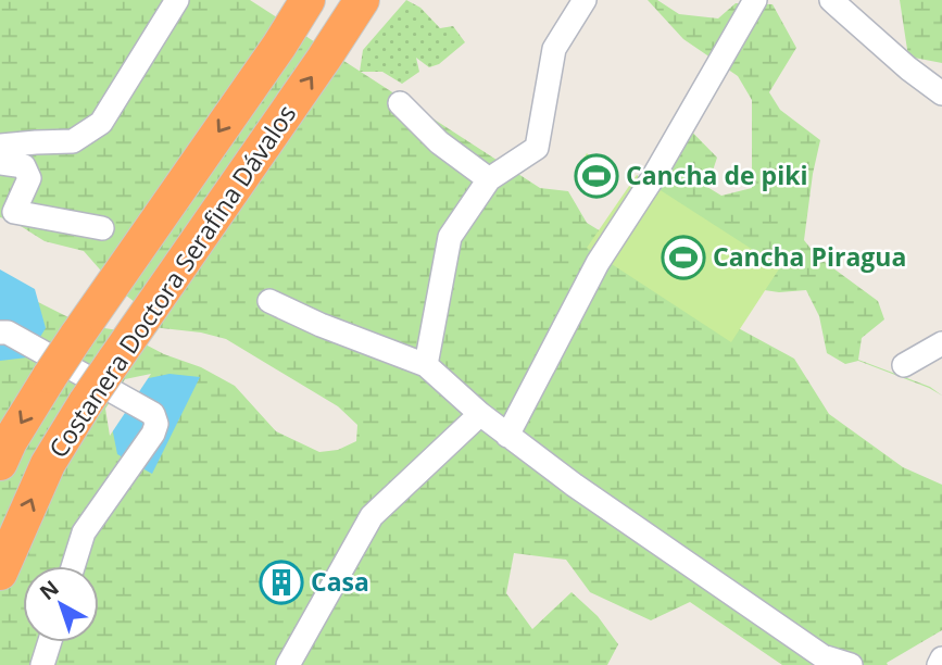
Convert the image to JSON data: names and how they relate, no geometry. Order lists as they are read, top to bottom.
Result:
{
  "streets": {
    "highway": ["Costanera Doctora Serafina Dávalos"]
  },
  "places": {
    "sports": ["Cancha de piki", "Cancha Piragua"],
    "building": ["Casa"]
  },
  "north": "top left"
}
